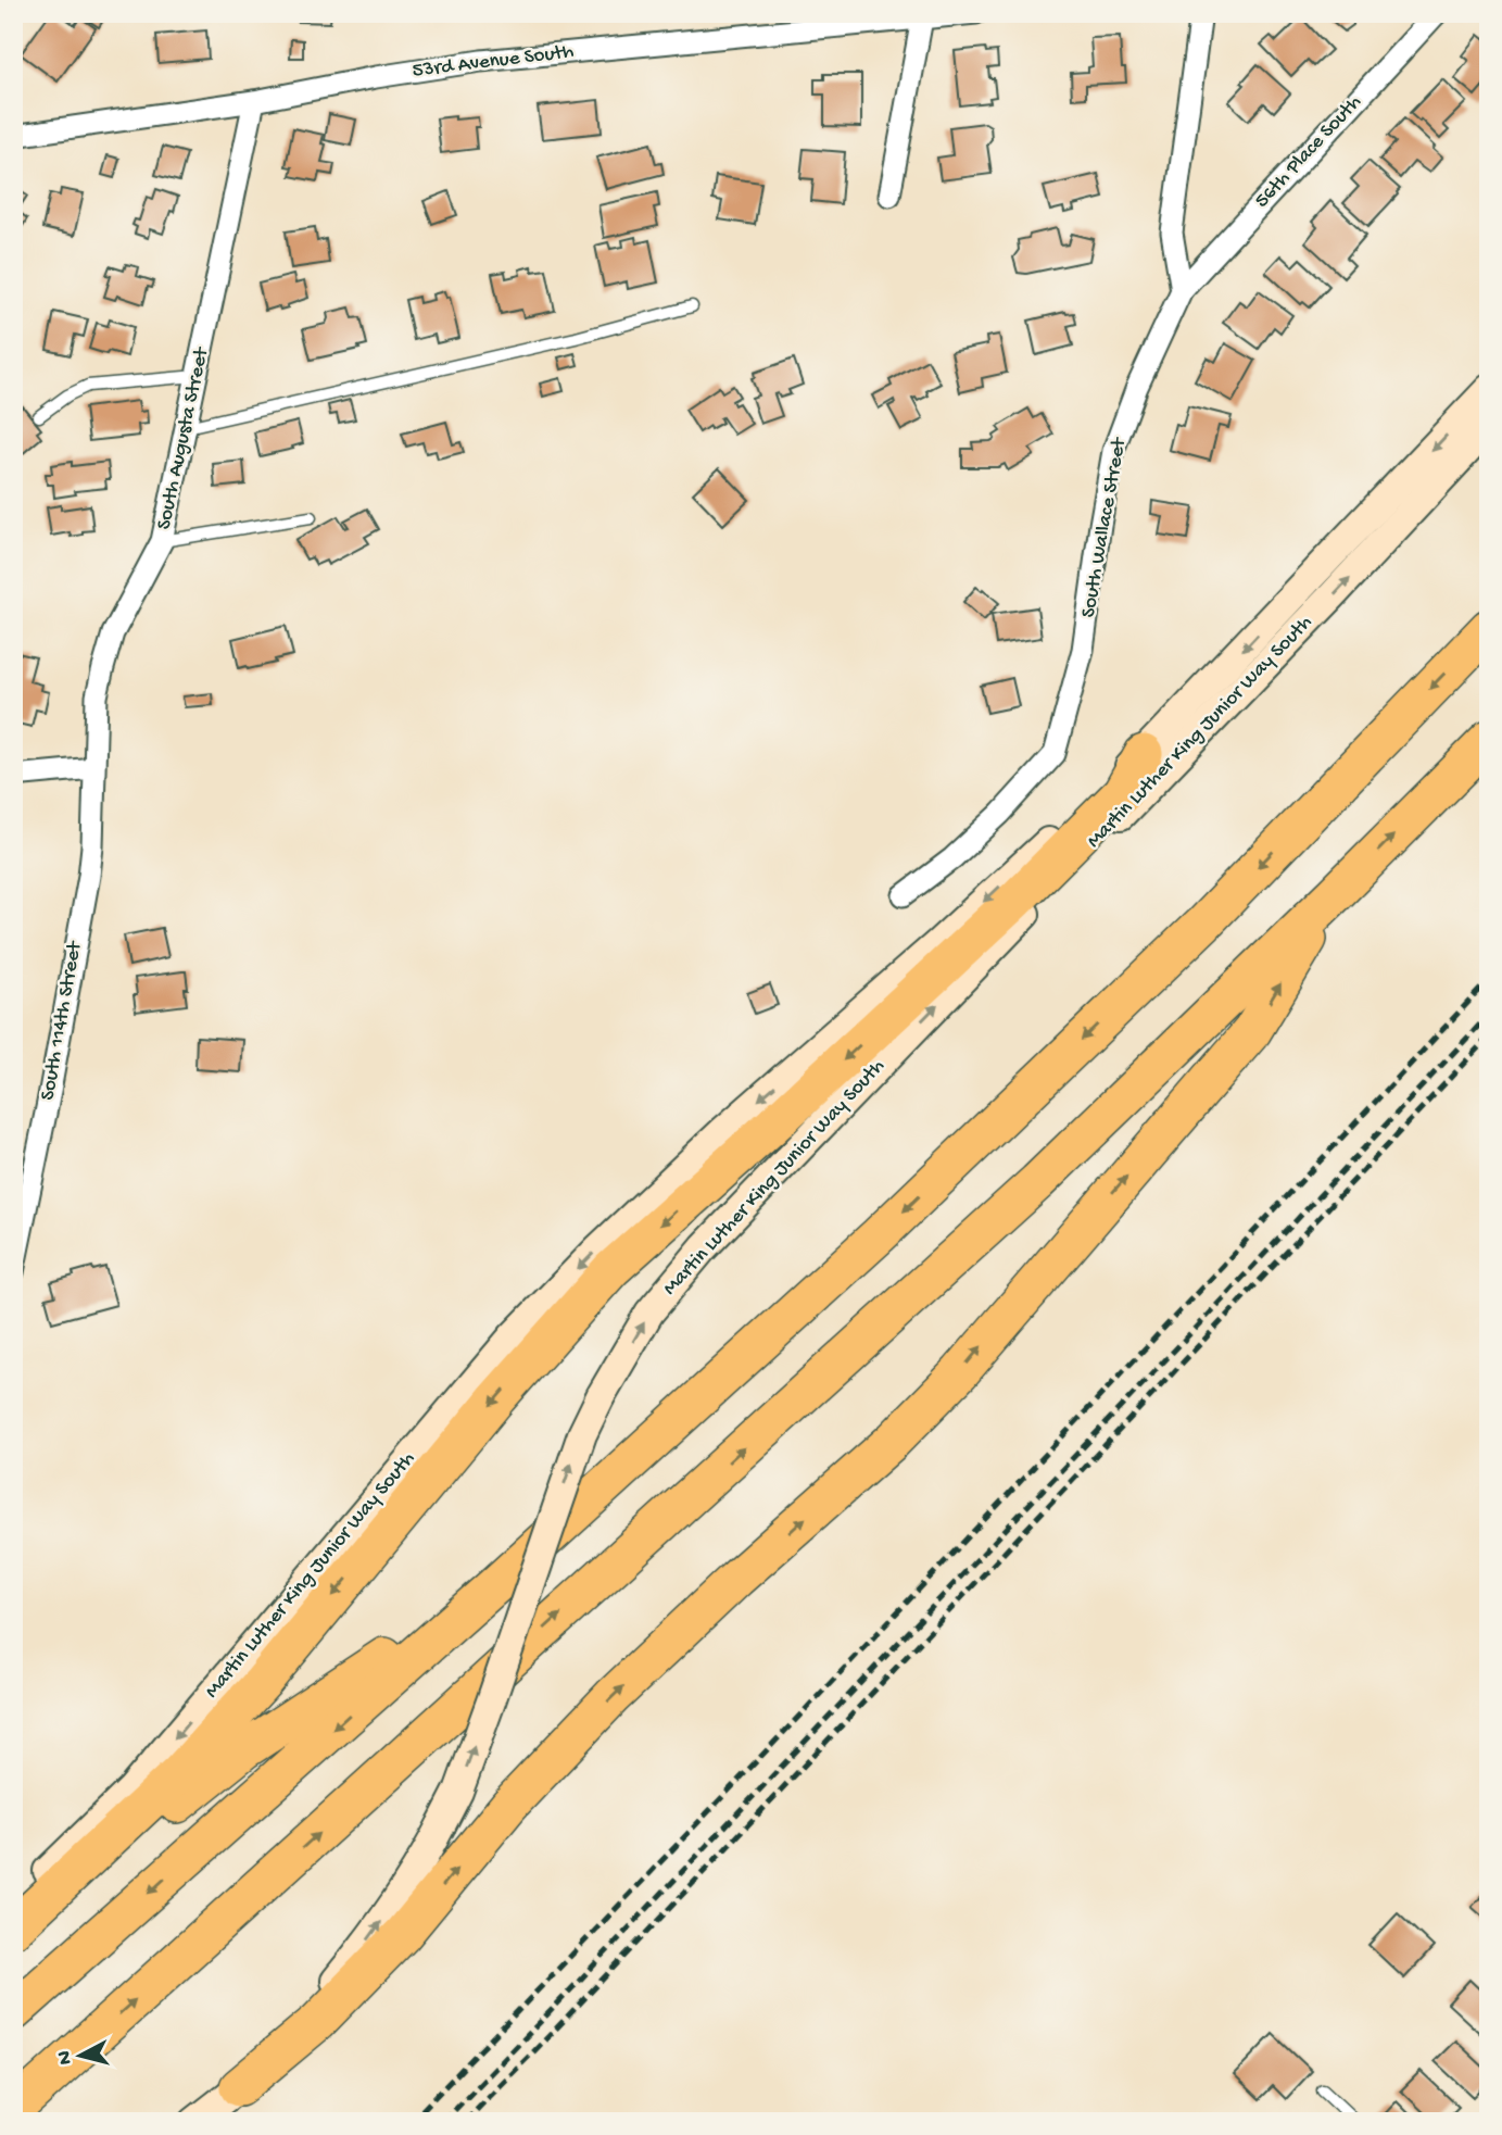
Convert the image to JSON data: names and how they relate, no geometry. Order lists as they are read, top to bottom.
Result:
{
  "streets": {
    "main road": ["Martin Luther King Junior Way South"],
    "street": [
      "53rd Avenue South",
      "56th Place South",
      "South Augusta Street",
      "South Wallace Street",
      "South 114th Street"
    ]
  },
  "crossings": [
    ["53rd Avenue South", "South Augusta Street"],
    ["56th Place South", "South Wallace Street"],
    ["South Augusta Street", "South 114th Street"]
  ],
  "north": "left"
}
